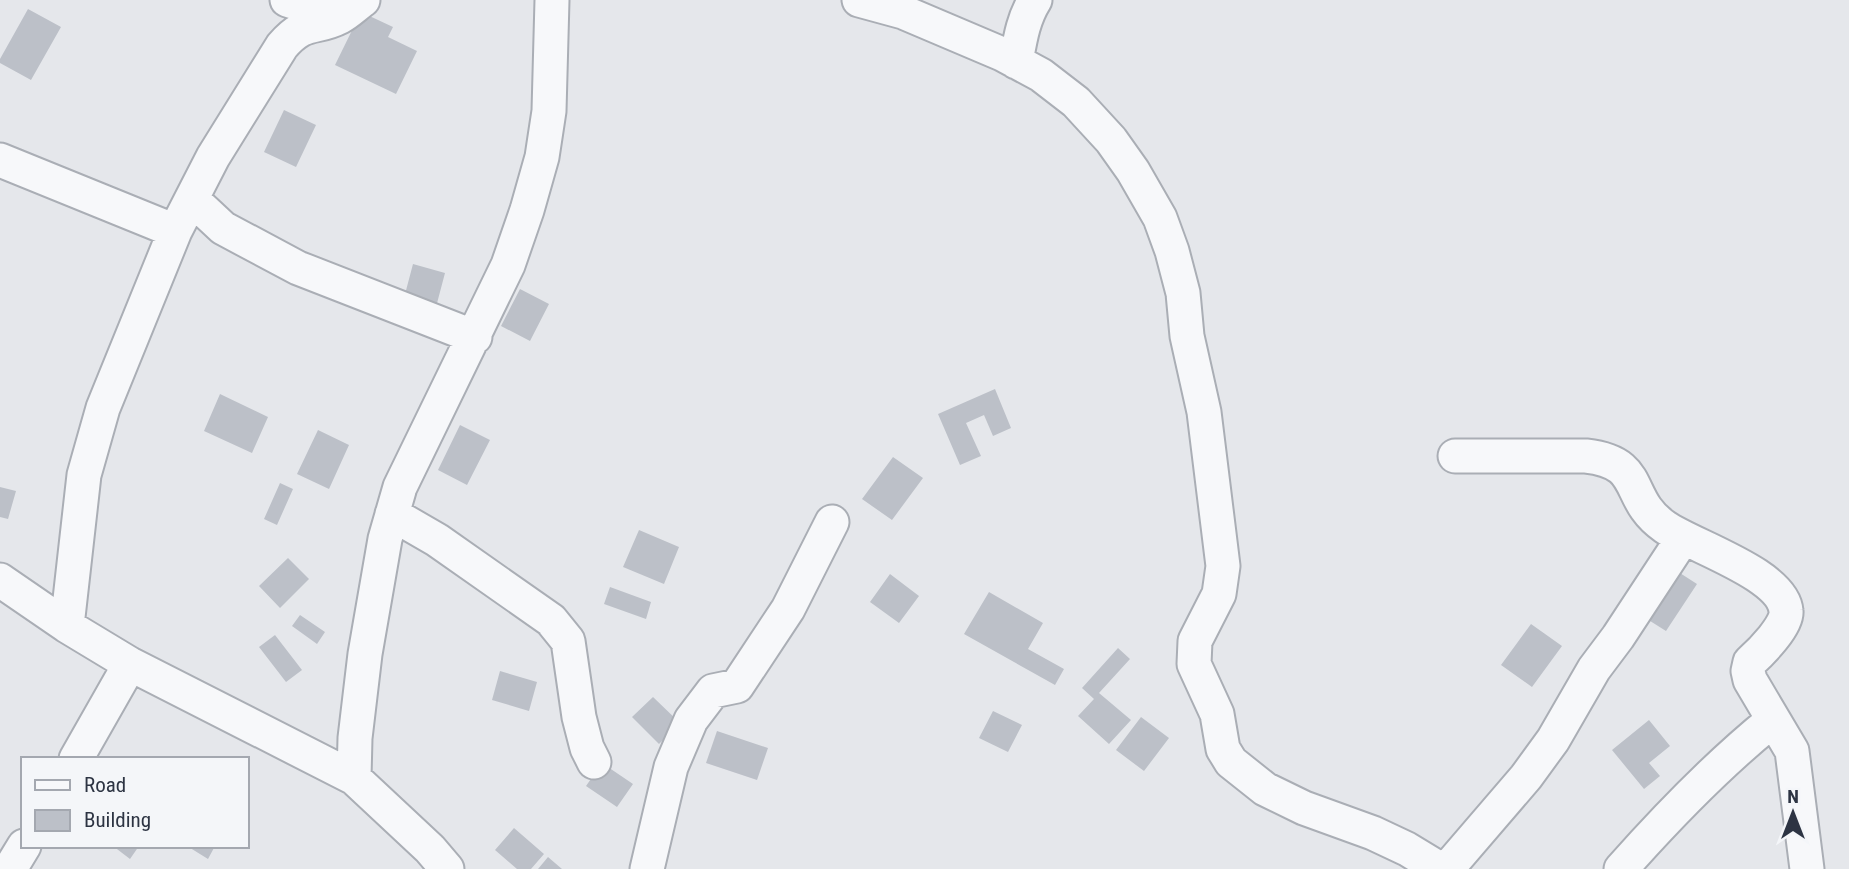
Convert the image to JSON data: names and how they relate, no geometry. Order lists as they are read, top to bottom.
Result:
{
  "legend": ["Road", "Building"],
  "north": "top"
}
